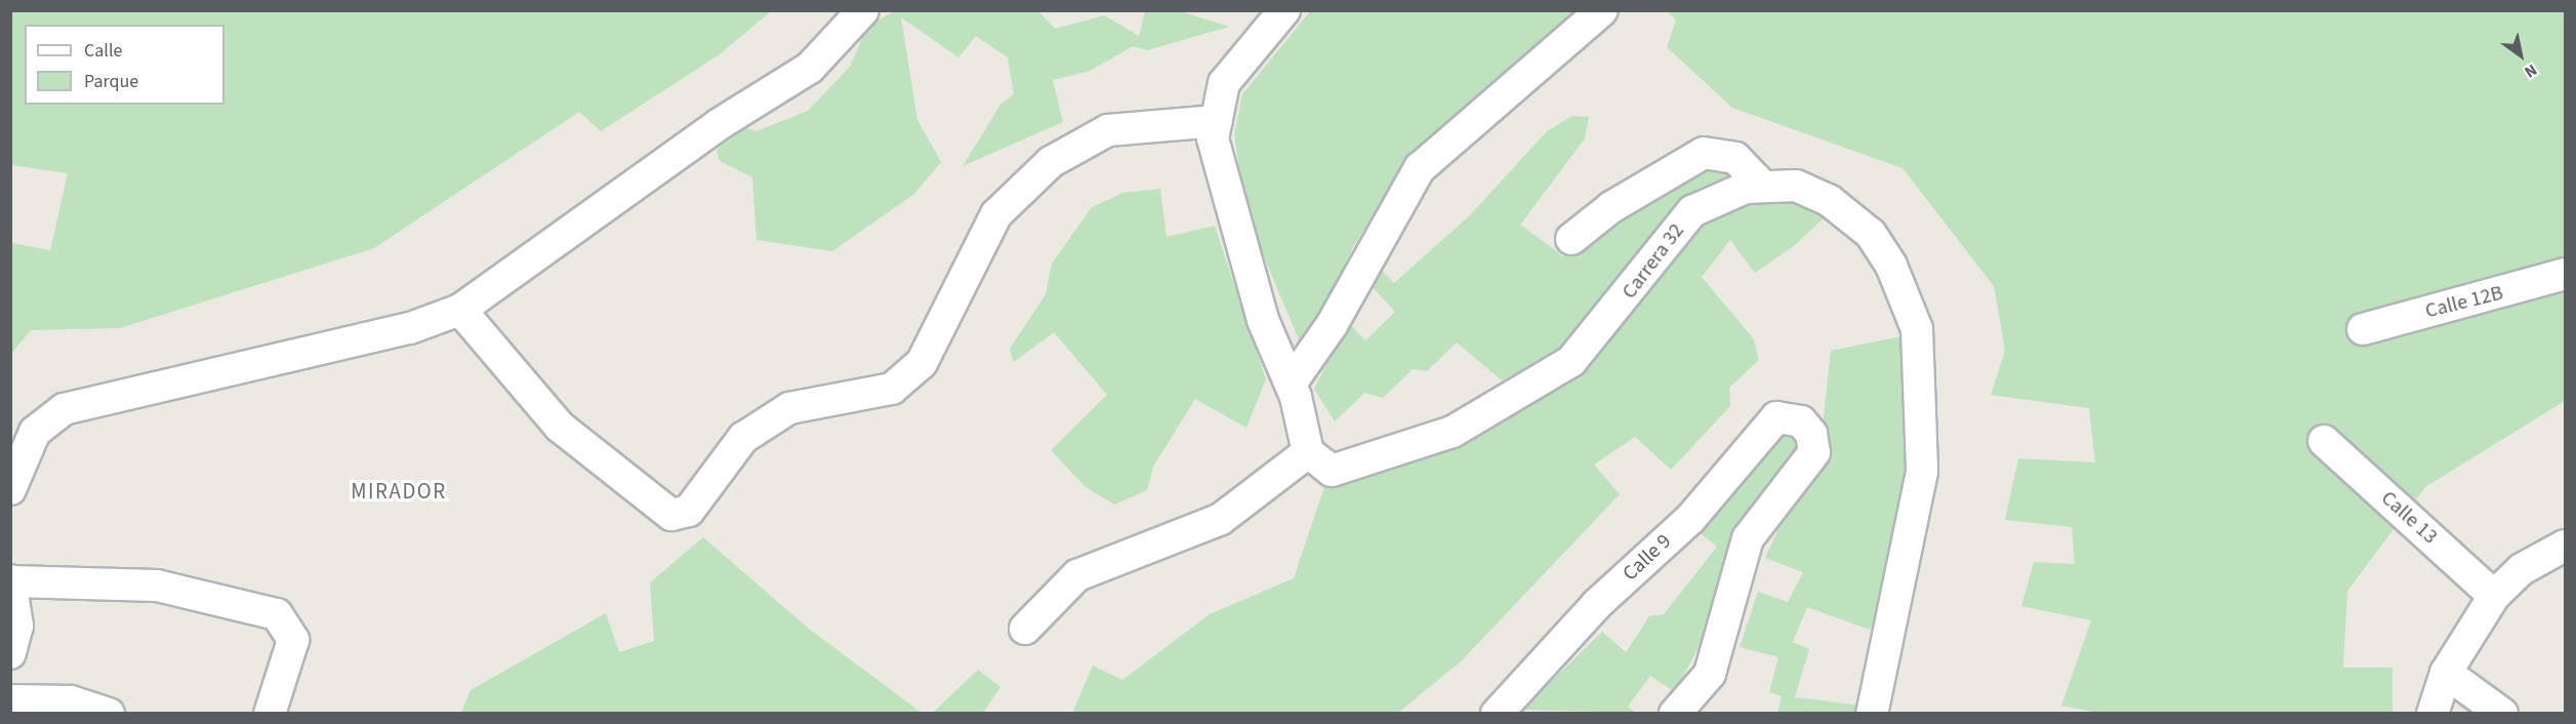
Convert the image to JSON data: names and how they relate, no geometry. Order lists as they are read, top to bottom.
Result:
{
  "streets": {
    "street": [
      "Carrera 32",
      "Calle 12B",
      "Calle 13",
      "Calle 9"
    ]
  },
  "districts": ["MIRADOR"],
  "legend": ["Calle", "Parque"],
  "north": "bottom right"
}
